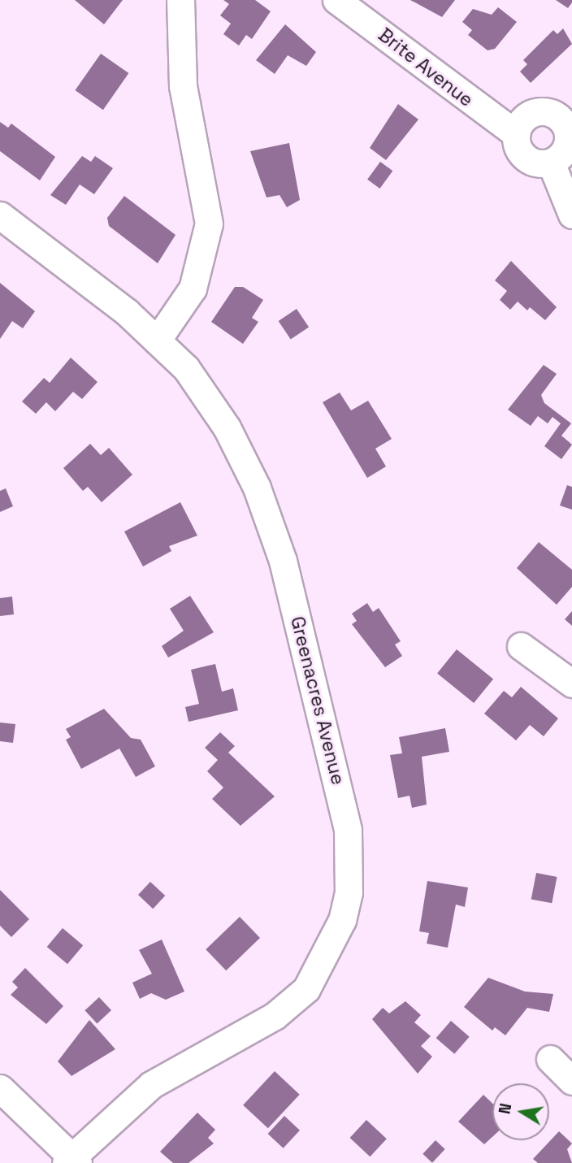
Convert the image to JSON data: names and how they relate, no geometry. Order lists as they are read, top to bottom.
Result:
{
  "streets": {
    "street": ["Brite Avenue", "Greenacres Avenue"]
  },
  "north": "left"
}
